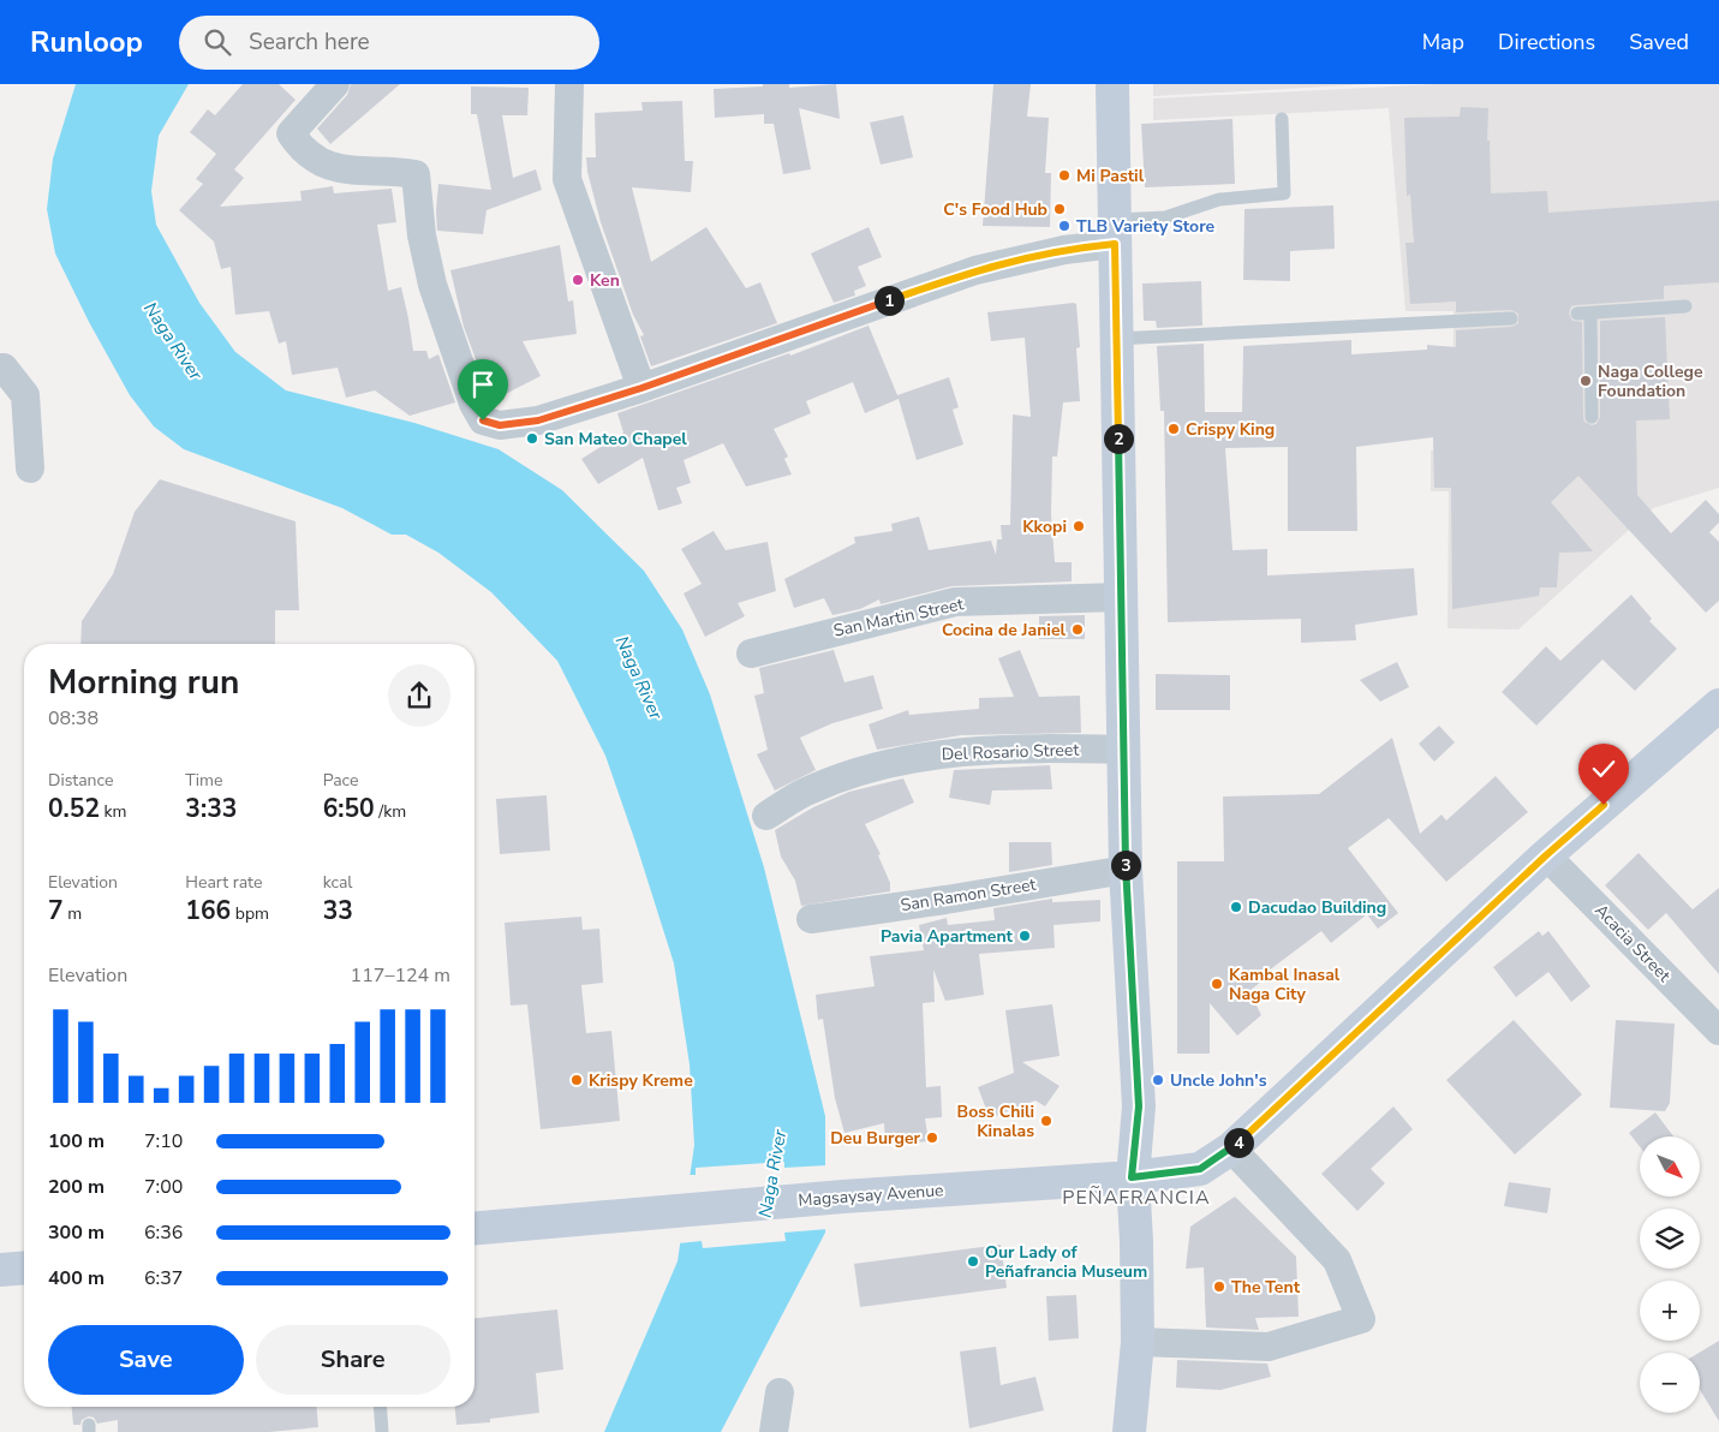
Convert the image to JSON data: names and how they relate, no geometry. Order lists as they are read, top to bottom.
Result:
{
  "streets": {
    "main road": ["Magsaysay Avenue"],
    "street": [
      "San Martin Street",
      "Del Rosario Street",
      "San Ramon Street",
      "Acacia Street"
    ]
  },
  "crossings": [
    ["Acacia Street", "Magsaysay Avenue"]
  ],
  "districts": ["PEÑAFRANCIA"],
  "water": ["Naga River"],
  "places": [
    "Mi Pastil",
    "C's Food Hub",
    "TLB Variety Store",
    "Ken",
    "Naga College Foundation",
    "Crispy King",
    "San Mateo Chapel",
    "Kkopi",
    "Cocina de Janiel",
    "Dacudao Building",
    "Pavia Apartment",
    "Kambal Inasal Naga City",
    "Krispy Kreme",
    "Uncle John's",
    "Boss Chili Kinalas",
    "Deu Burger",
    "Our Lady of Peñafrancia Museum",
    "The Tent"
  ],
  "north": "bottom right",
  "page": {
    "header": "Runloop",
    "search": "Search here",
    "nav": ["Map", "Directions", "Saved"],
    "pins": [
      "1",
      "2",
      "3",
      "4"
    ],
    "heading": ["Morning run", "08:38"],
    "stats": [
      ["Distance", "0.52 km"],
      ["Time", "3:33"],
      ["Pace", "6:50 /km"],
      ["Elevation", "7 m"],
      ["Heart rate", "166 bpm"],
      ["kcal", "33"]
    ],
    "chart": ["Elevation", "117–124 m"],
    "list": [
      {
        "name": "100 m",
        "note": "7:10"
      },
      {
        "name": "200 m",
        "note": "7:00"
      },
      {
        "name": "300 m",
        "note": "6:36"
      },
      {
        "name": "400 m",
        "note": "6:37"
      }
    ],
    "map_buttons": ["+", "−"],
    "buttons": ["Save", "Share"]
  }
}
